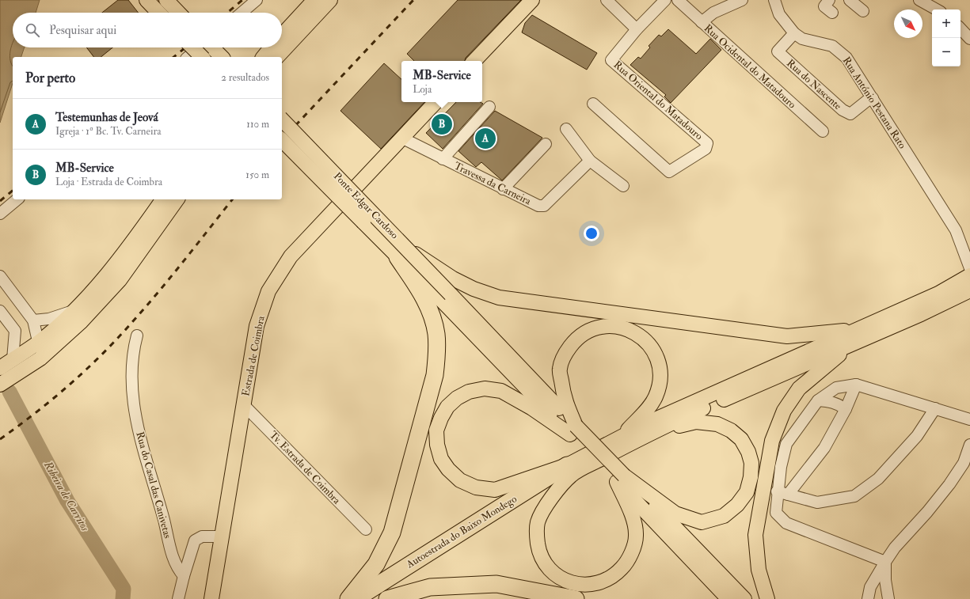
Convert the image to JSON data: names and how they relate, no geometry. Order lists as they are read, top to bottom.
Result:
{
  "streets": {
    "highway": ["Autoestrada do Baixo Mondego"],
    "main road": ["Ponte Edgar Cardoso", "Estrada de Coimbra"],
    "street": [
      "Rua Ocidental do Matadouro",
      "Rua do Nascente",
      "Rua Oriental do Matadouro",
      "Rua António Pestana Rato",
      "Travessa da Carneira",
      "Tv. Estrada de Coimbra",
      "Rua do Casal das Canivetas"
    ]
  },
  "crossings": [
    ["Rua do Nascente", "Rua António Pestana Rato"],
    ["Travessa da Carneira", "Estrada de Coimbra"],
    ["Estrada de Coimbra", "Tv. Estrada de Coimbra"]
  ],
  "water": ["Ribeira de Carritos"],
  "north": "bottom right",
  "page": {
    "map_buttons": ["+", "−"],
    "search": "Pesquisar aqui",
    "heading": ["Por perto", "2 resultados"],
    "popup": ["MB-Service", "Loja"],
    "list": [
      {
        "mark": "A",
        "name": "Testemunhas de Jeová",
        "note": "Igreja · 1º Bc. Tv. Carneira",
        "value": "110 m"
      },
      {
        "mark": "B",
        "name": "MB-Service",
        "note": "Loja · Estrada de Coimbra",
        "value": "150 m"
      }
    ],
    "pins": ["B", "A"]
  }
}
